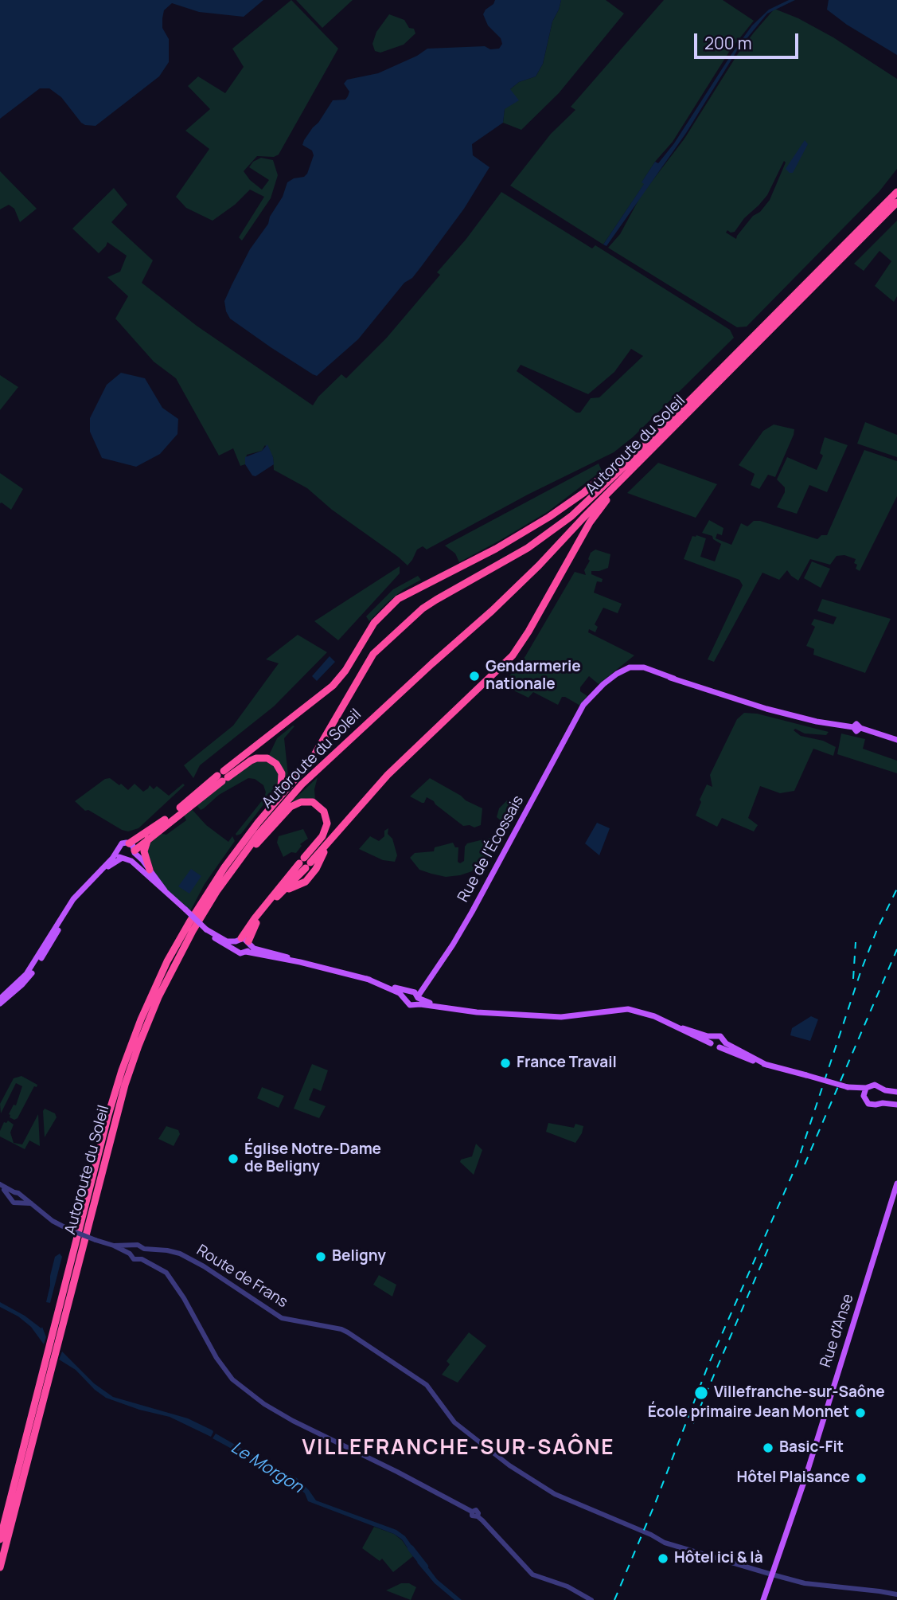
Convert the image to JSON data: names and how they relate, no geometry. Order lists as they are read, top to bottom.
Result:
{
  "streets": {
    "highway": ["Autoroute du Soleil"],
    "main road": ["Rue de l'Écossais", "Rue d'Anse"],
    "street": ["Route de Frans"]
  },
  "crossings": [
    ["Route de Frans", "Rue d'Anse"]
  ],
  "districts": ["VILLEFRANCHE-SUR-SAÔNE"],
  "water": ["Le Morgon"],
  "places": [
    "Gendarmerie nationale",
    "France Travail",
    "Église Notre-Dame de Beligny",
    "Beligny",
    "Villefranche-sur-Saône",
    "École primaire Jean Monnet",
    "Basic-Fit",
    "Hôtel Plaisance",
    "Hôtel ici & là"
  ],
  "scale_bar": "200 m"
}
